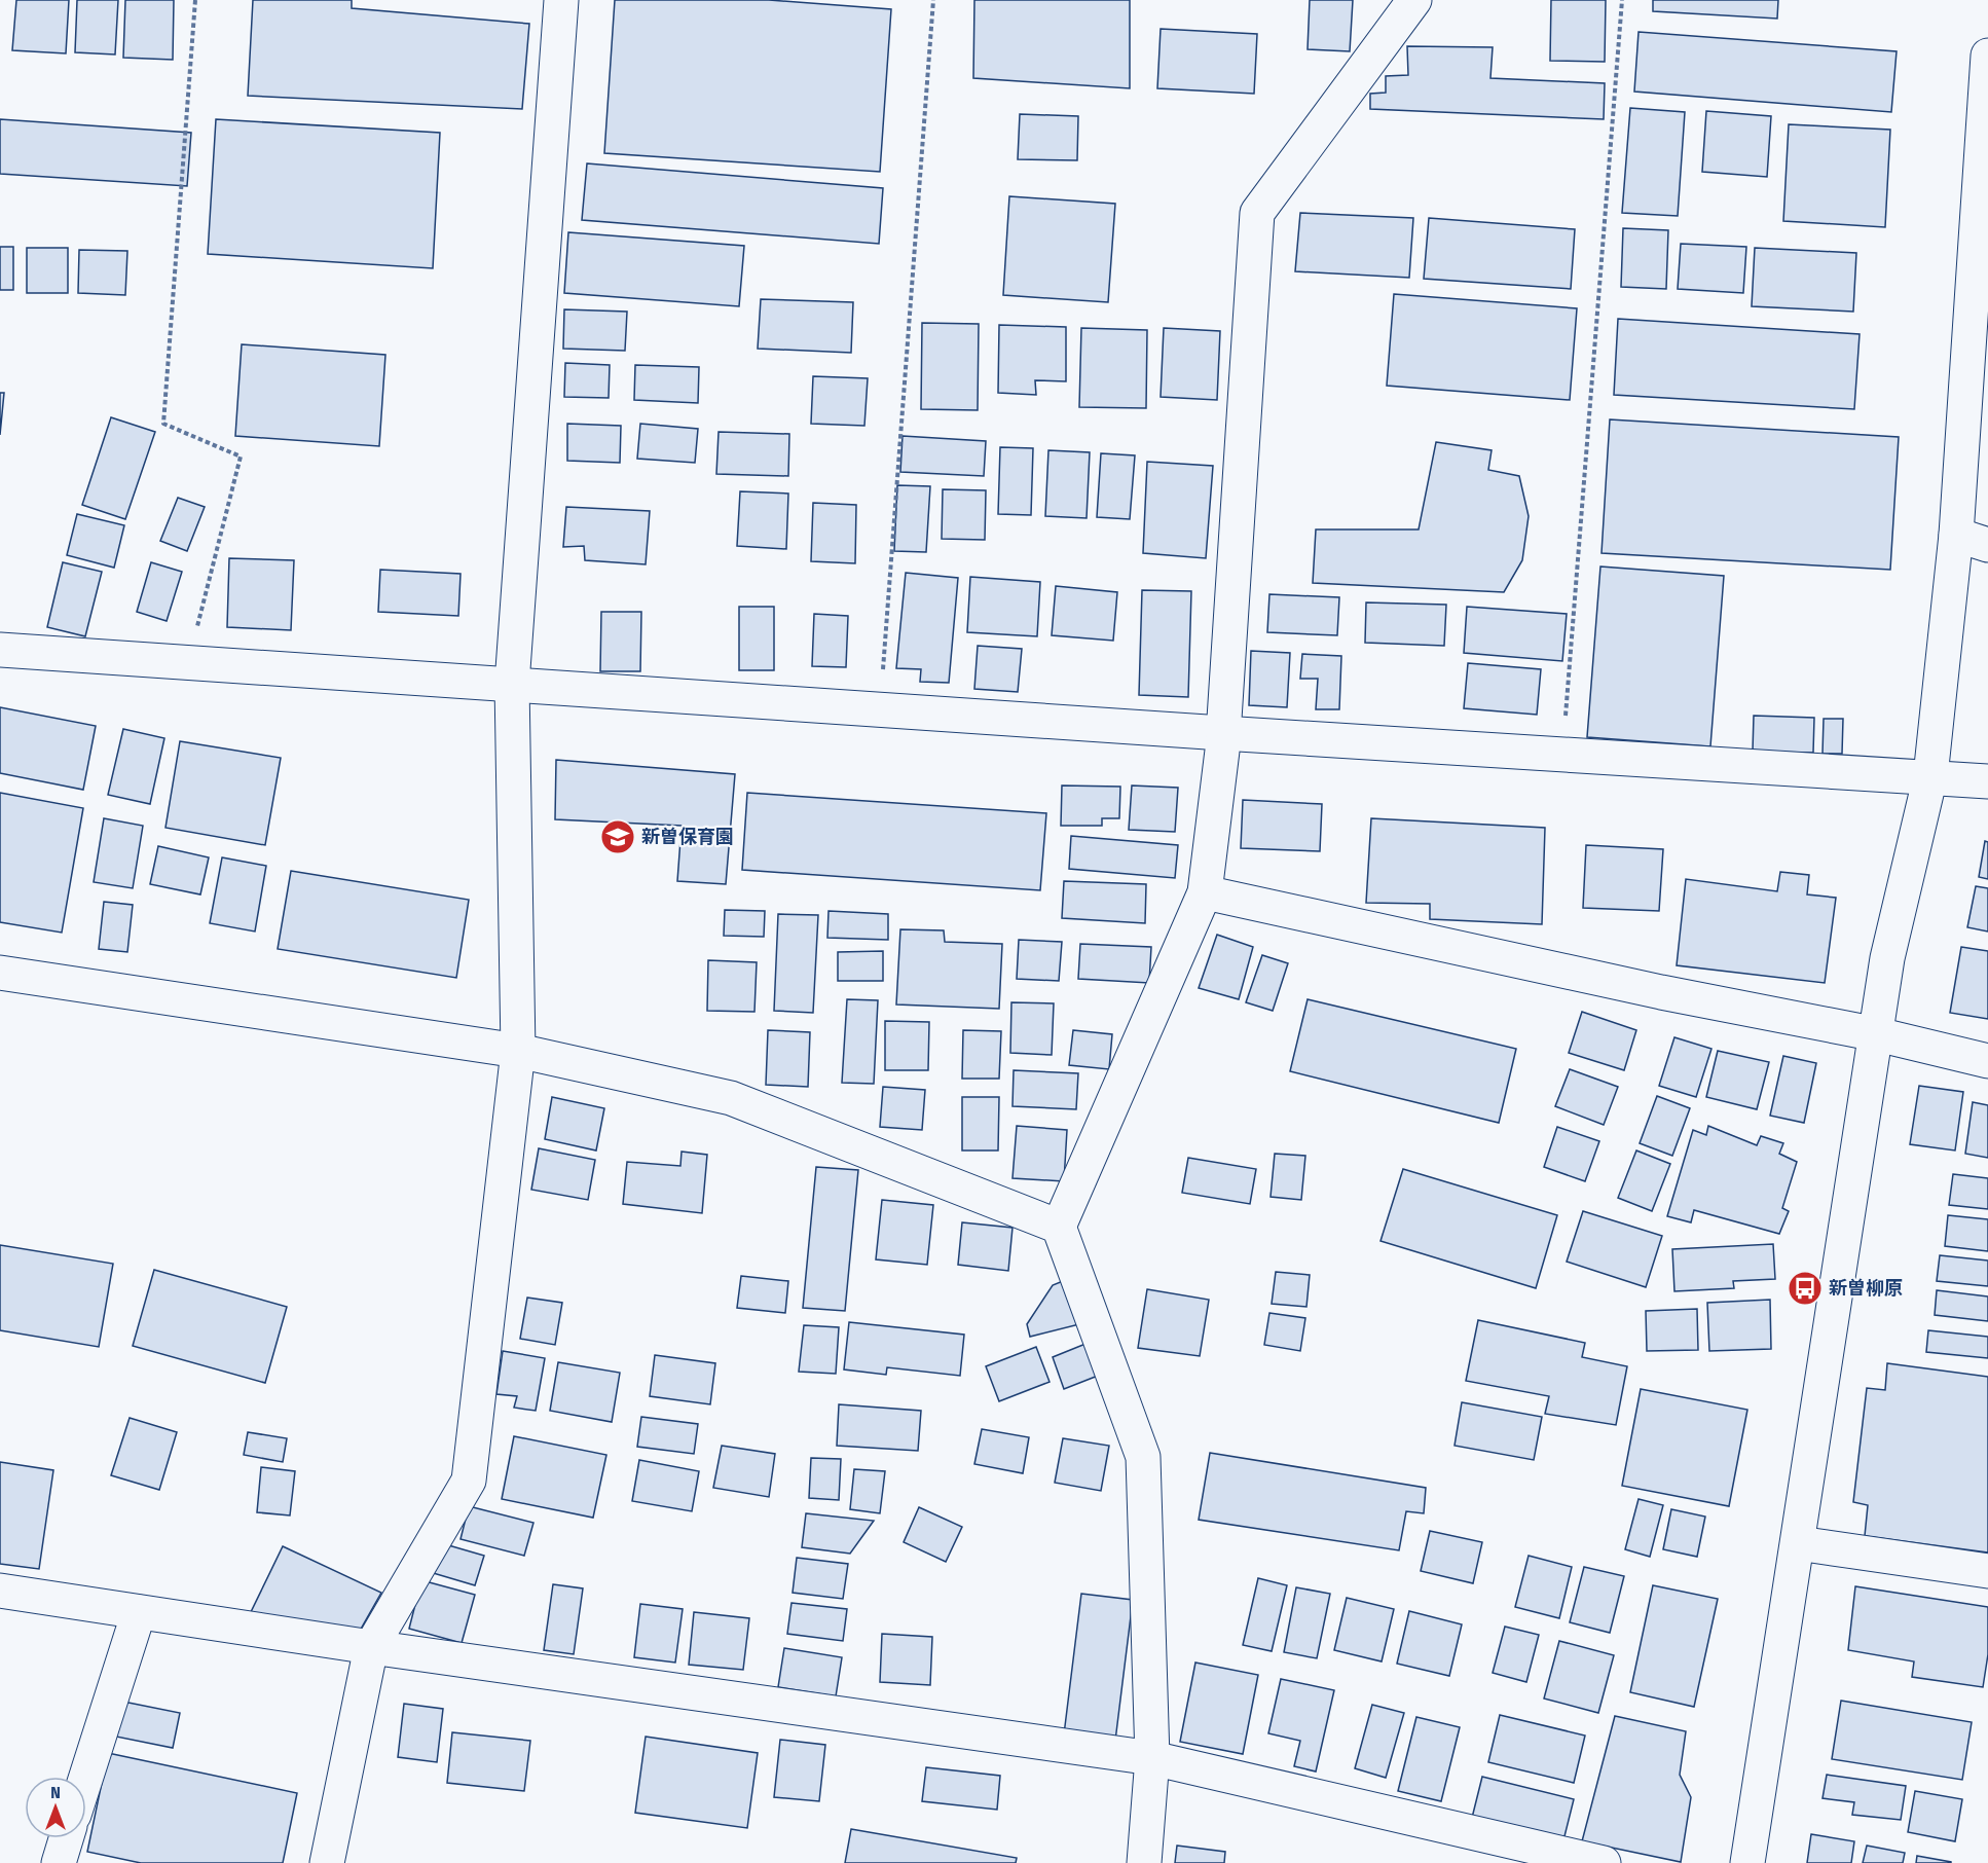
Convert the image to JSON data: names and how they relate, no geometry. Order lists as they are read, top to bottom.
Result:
{
  "places": {
    "school or university": ["新曽保育園"],
    "bus stop": ["新曽柳原"]
  },
  "north": "top"
}
